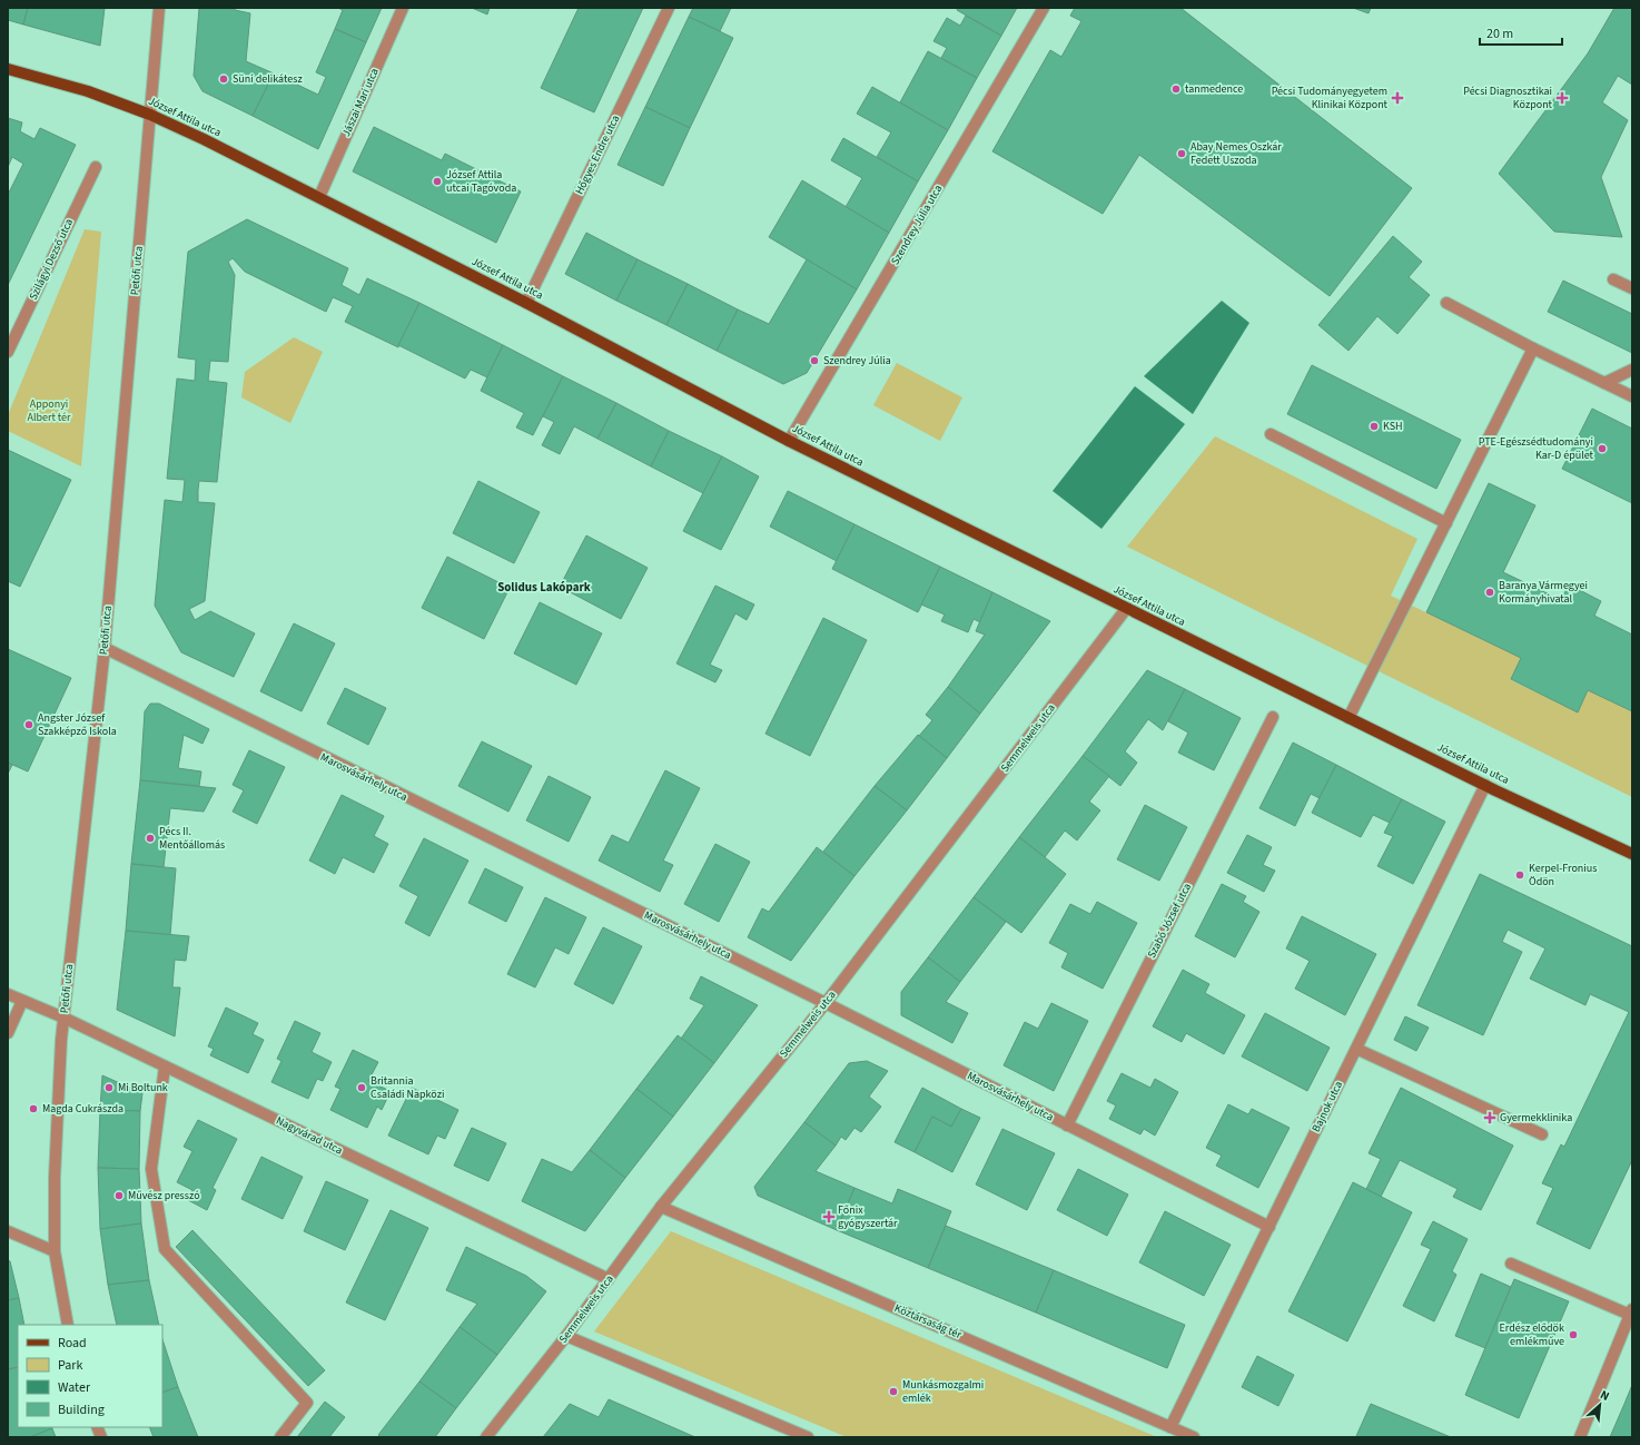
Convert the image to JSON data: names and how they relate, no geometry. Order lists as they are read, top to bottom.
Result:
{
  "streets": {
    "main road": ["József Attila utca"],
    "street": [
      "Jászai Mari utca",
      "Hőgyes Endre utca",
      "Szendrey Júlia utca",
      "Szilágyi Dezső utca",
      "Petőfi utca",
      "Semmelweis utca",
      "Marosvásárhely utca",
      "Szabó József utca",
      "Bajnok utca",
      "Nagyvárad utca",
      "Köztársaság tér"
    ]
  },
  "crossings": [
    ["Jászai Mari utca", "József Attila utca"],
    ["József Attila utca", "Hőgyes Endre utca"],
    ["József Attila utca", "Szendrey Júlia utca"],
    ["József Attila utca", "Petőfi utca"],
    ["József Attila utca", "Semmelweis utca"],
    ["József Attila utca", "Bajnok utca"],
    ["Petőfi utca", "Marosvásárhely utca"],
    ["Petőfi utca", "Nagyvárad utca"],
    ["Semmelweis utca", "Marosvásárhely utca"],
    ["Semmelweis utca", "Nagyvárad utca"],
    ["Semmelweis utca", "Köztársaság tér"],
    ["Marosvásárhely utca", "Szabó József utca"],
    ["Marosvásárhely utca", "Bajnok utca"],
    ["Bajnok utca", "Köztársaság tér"]
  ],
  "districts": ["Solidus Lakópark"],
  "parks": ["Apponyi Albert tér"],
  "places": {
    "other": [
      "Süni delikátesz",
      "tanmedence",
      "Abay Nemes Oszkár Fedett Uszoda",
      "József Attila utcai Tagóvoda",
      "Szendrey Júlia",
      "KSH",
      "PTE-Egészsédtudományi Kar-D épület",
      "Baranya Vármegyei Kormányhivatal",
      "Angster József Szakképző Iskola",
      "Pécs II. Mentőállomás",
      "Kerpel-Fronius Ödön",
      "Mi Boltunk",
      "Britannia Családi Napközi",
      "Magda Cukrászda",
      "Művész presszó",
      "Erdész elődök emlékműve",
      "Munkásmozgalmi emlék"
    ],
    "health": [
      "Pécsi Tudományegyetem Klinikai Központ",
      "Pécsi Diagnosztikai Központ",
      "Gyermekklinika",
      "Főnix gyógyszertár"
    ]
  },
  "legend": [
    "Road",
    "Park",
    "Water",
    "Building"
  ],
  "scale_bar": "20 m",
  "north": "top right"
}
